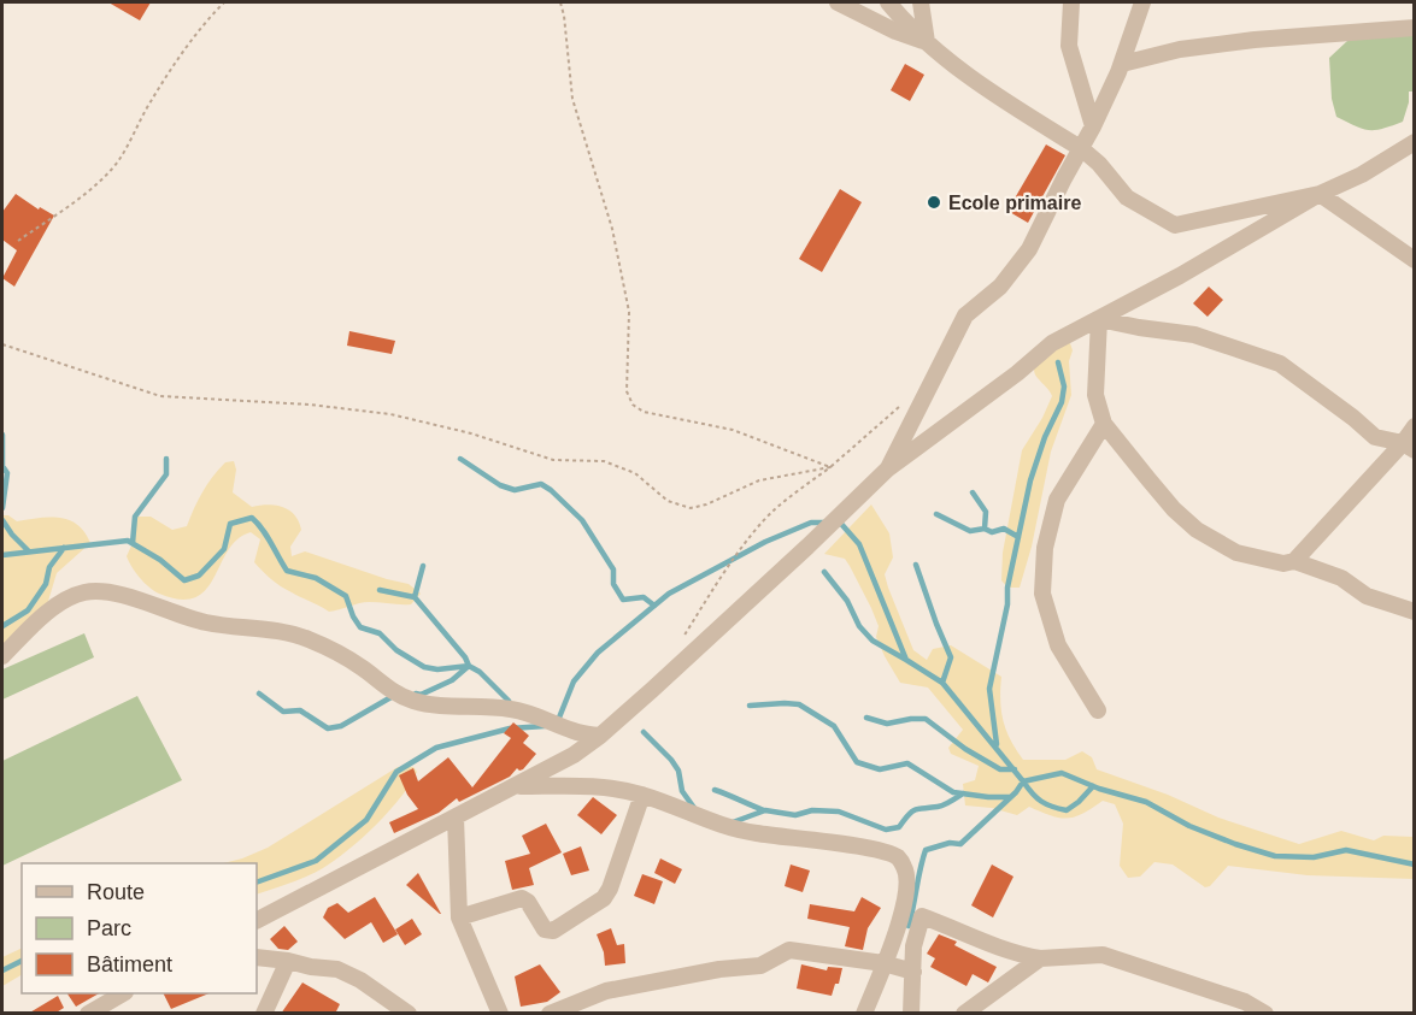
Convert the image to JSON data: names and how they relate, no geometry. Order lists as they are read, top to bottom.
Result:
{
  "places": ["Ecole primaire"],
  "legend": ["Route", "Parc", "Bâtiment"]
}
